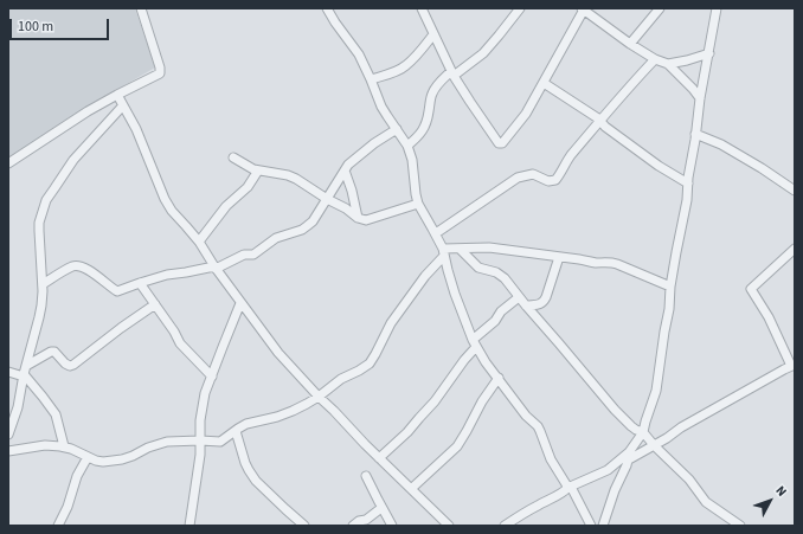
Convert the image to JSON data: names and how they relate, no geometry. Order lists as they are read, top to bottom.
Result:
{
  "scale_bar": "100 m",
  "north": "top right"
}
